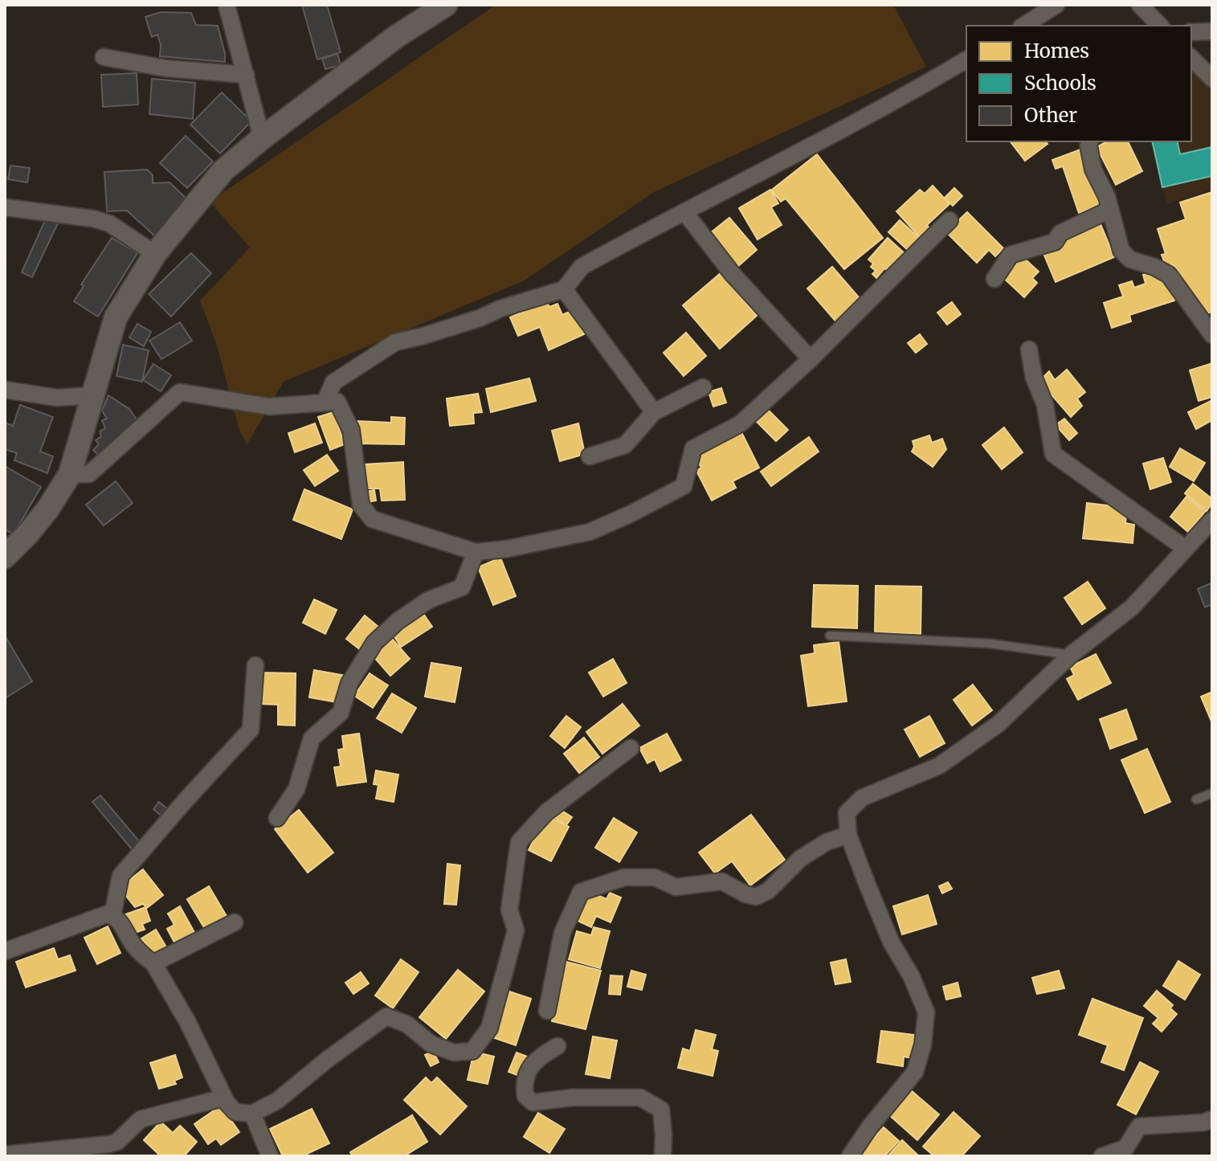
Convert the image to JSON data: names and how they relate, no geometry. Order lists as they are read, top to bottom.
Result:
{
  "legend": ["Homes", "Schools", "Other"]
}
